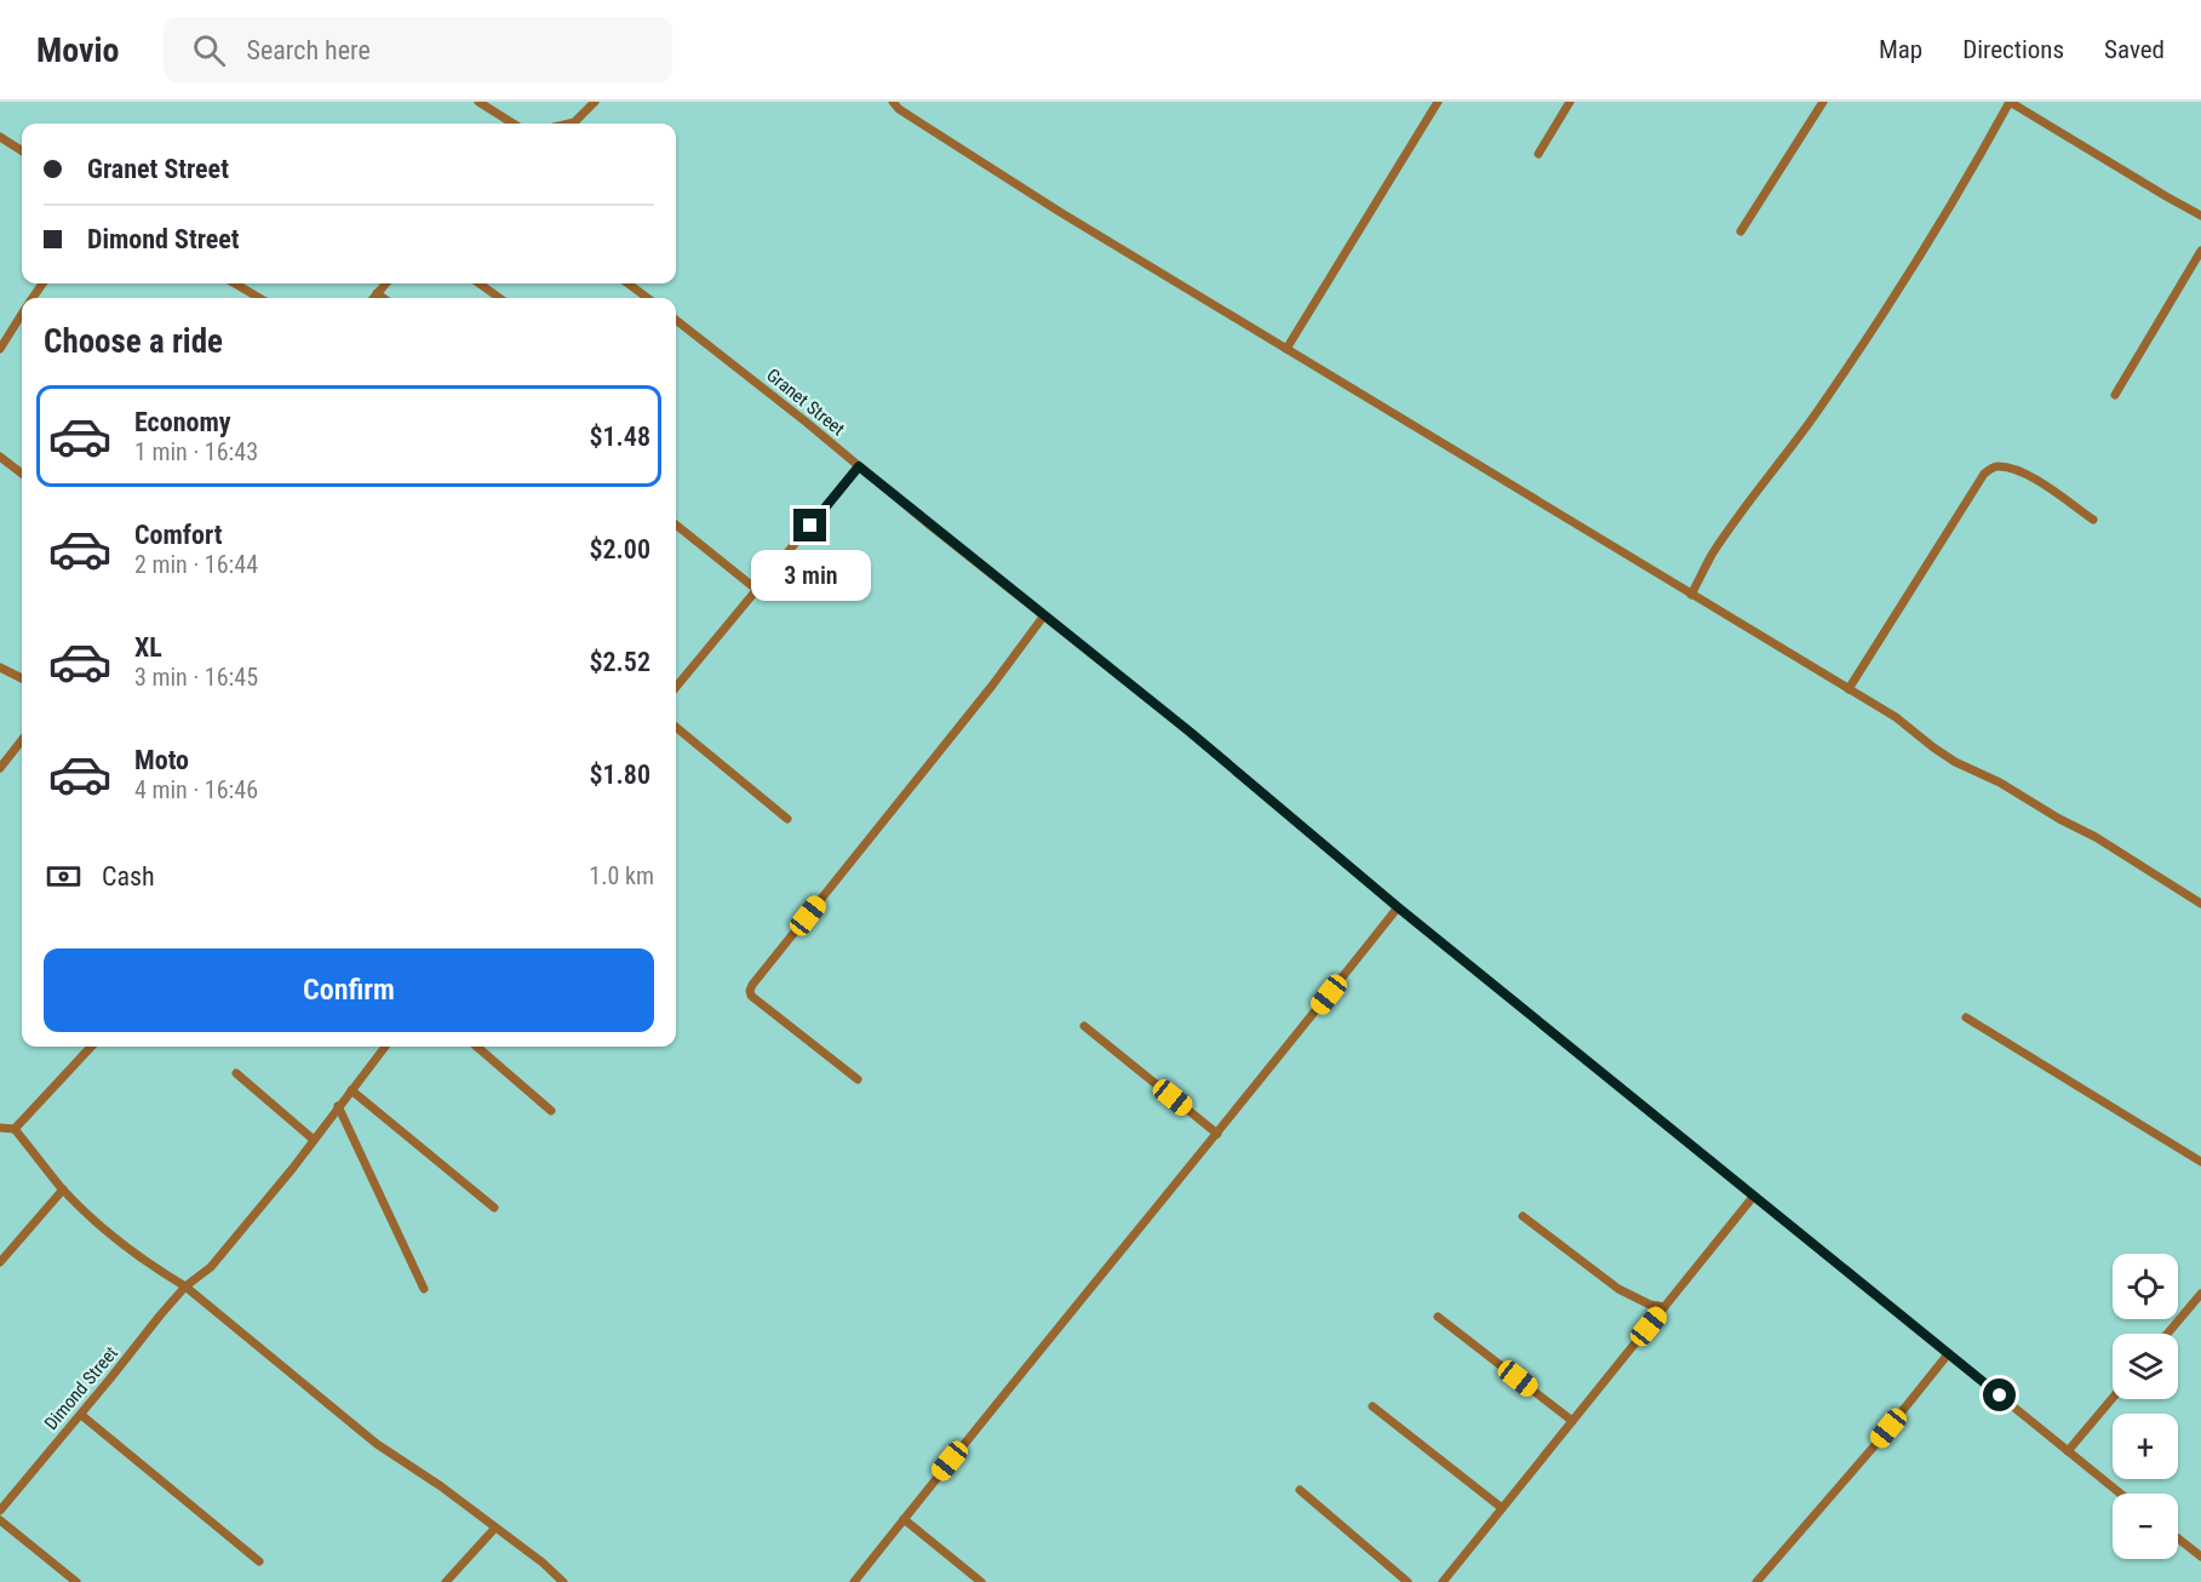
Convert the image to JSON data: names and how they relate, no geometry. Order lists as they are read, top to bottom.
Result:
{
  "streets": {
    "street": ["Granet Street", "Dimond Street"]
  },
  "page": {
    "header": "Movio",
    "search": "Search here",
    "nav": ["Map", "Directions", "Saved"],
    "banner": ["Granet Street", "Dimond Street"],
    "heading": "Choose a ride",
    "list": [
      {
        "name": "Economy",
        "note": "1 min · 16:43",
        "value": "$1.48"
      },
      {
        "name": "Comfort",
        "note": "2 min · 16:44",
        "value": "$2.00"
      },
      {
        "name": "XL",
        "note": "3 min · 16:45",
        "value": "$2.52"
      },
      {
        "name": "Moto",
        "note": "4 min · 16:46",
        "value": "$1.80"
      }
    ],
    "bubble": "3 min",
    "pay": ["Cash", "1.0 km"],
    "buttons": "Confirm",
    "map_buttons": ["+", "−"]
  }
}
